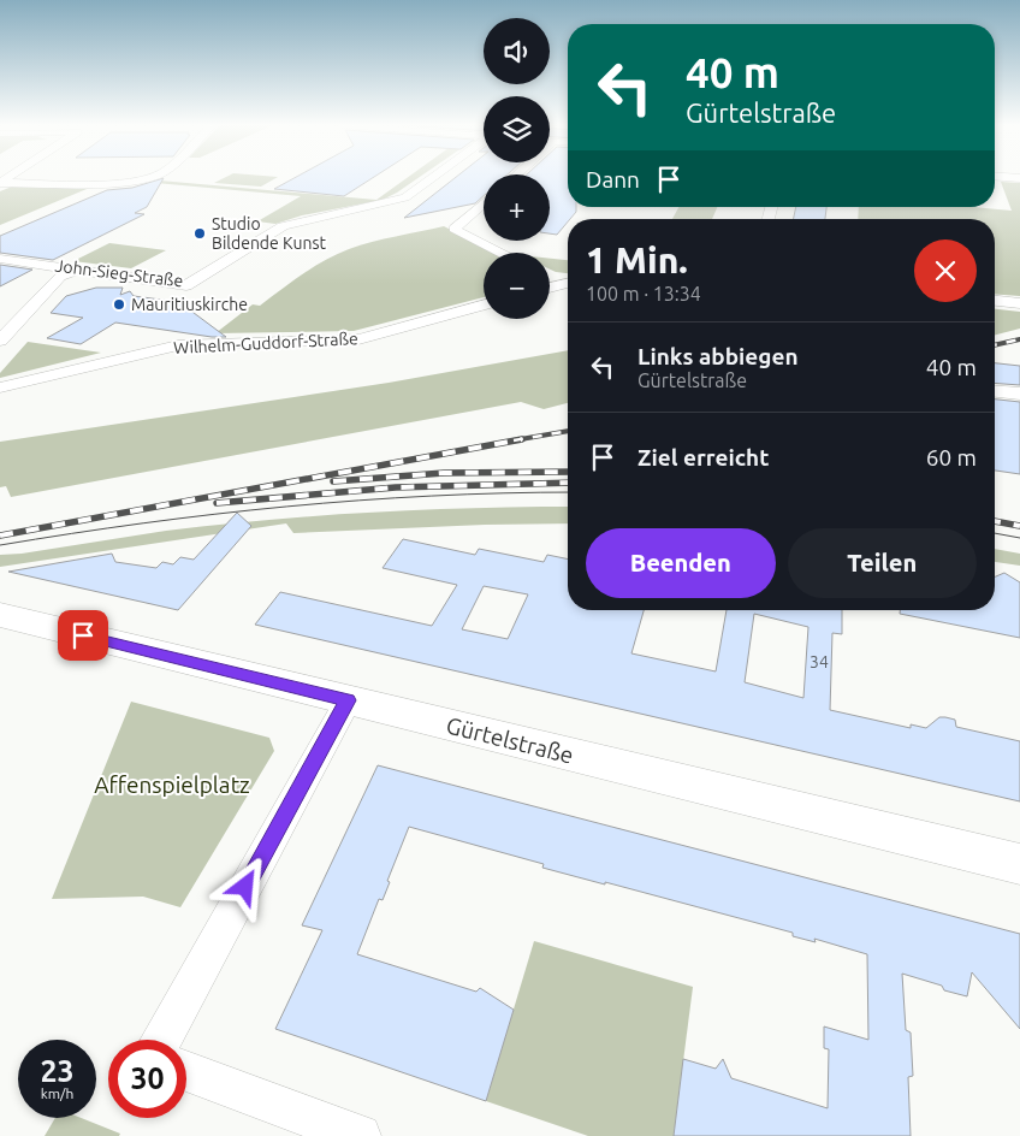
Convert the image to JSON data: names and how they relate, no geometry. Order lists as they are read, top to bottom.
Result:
{
  "streets": {
    "main road": ["Gürtelstraße"],
    "street": ["John-Sieg-Straße", "Wilhelm-Guddorf-Straße"]
  },
  "parks": ["Affenspielplatz"],
  "places": ["Studio Bildende Kunst", "Mauritiuskirche"],
  "house_numbers": ["34"],
  "page": {
    "map_buttons": ["+", "−"],
    "turn": ["40 m", "Gürtelstraße"],
    "then": "Dann",
    "heading": ["1 Min.", "100 m · 13:34"],
    "list": [
      {
        "name": "Links abbiegen",
        "note": "Gürtelstraße",
        "value": "40 m"
      },
      {
        "name": "Ziel erreicht",
        "value": "60 m"
      }
    ],
    "buttons": ["Beenden", "Teilen"],
    "speed": "23 km/h",
    "limit": "30"
  }
}
